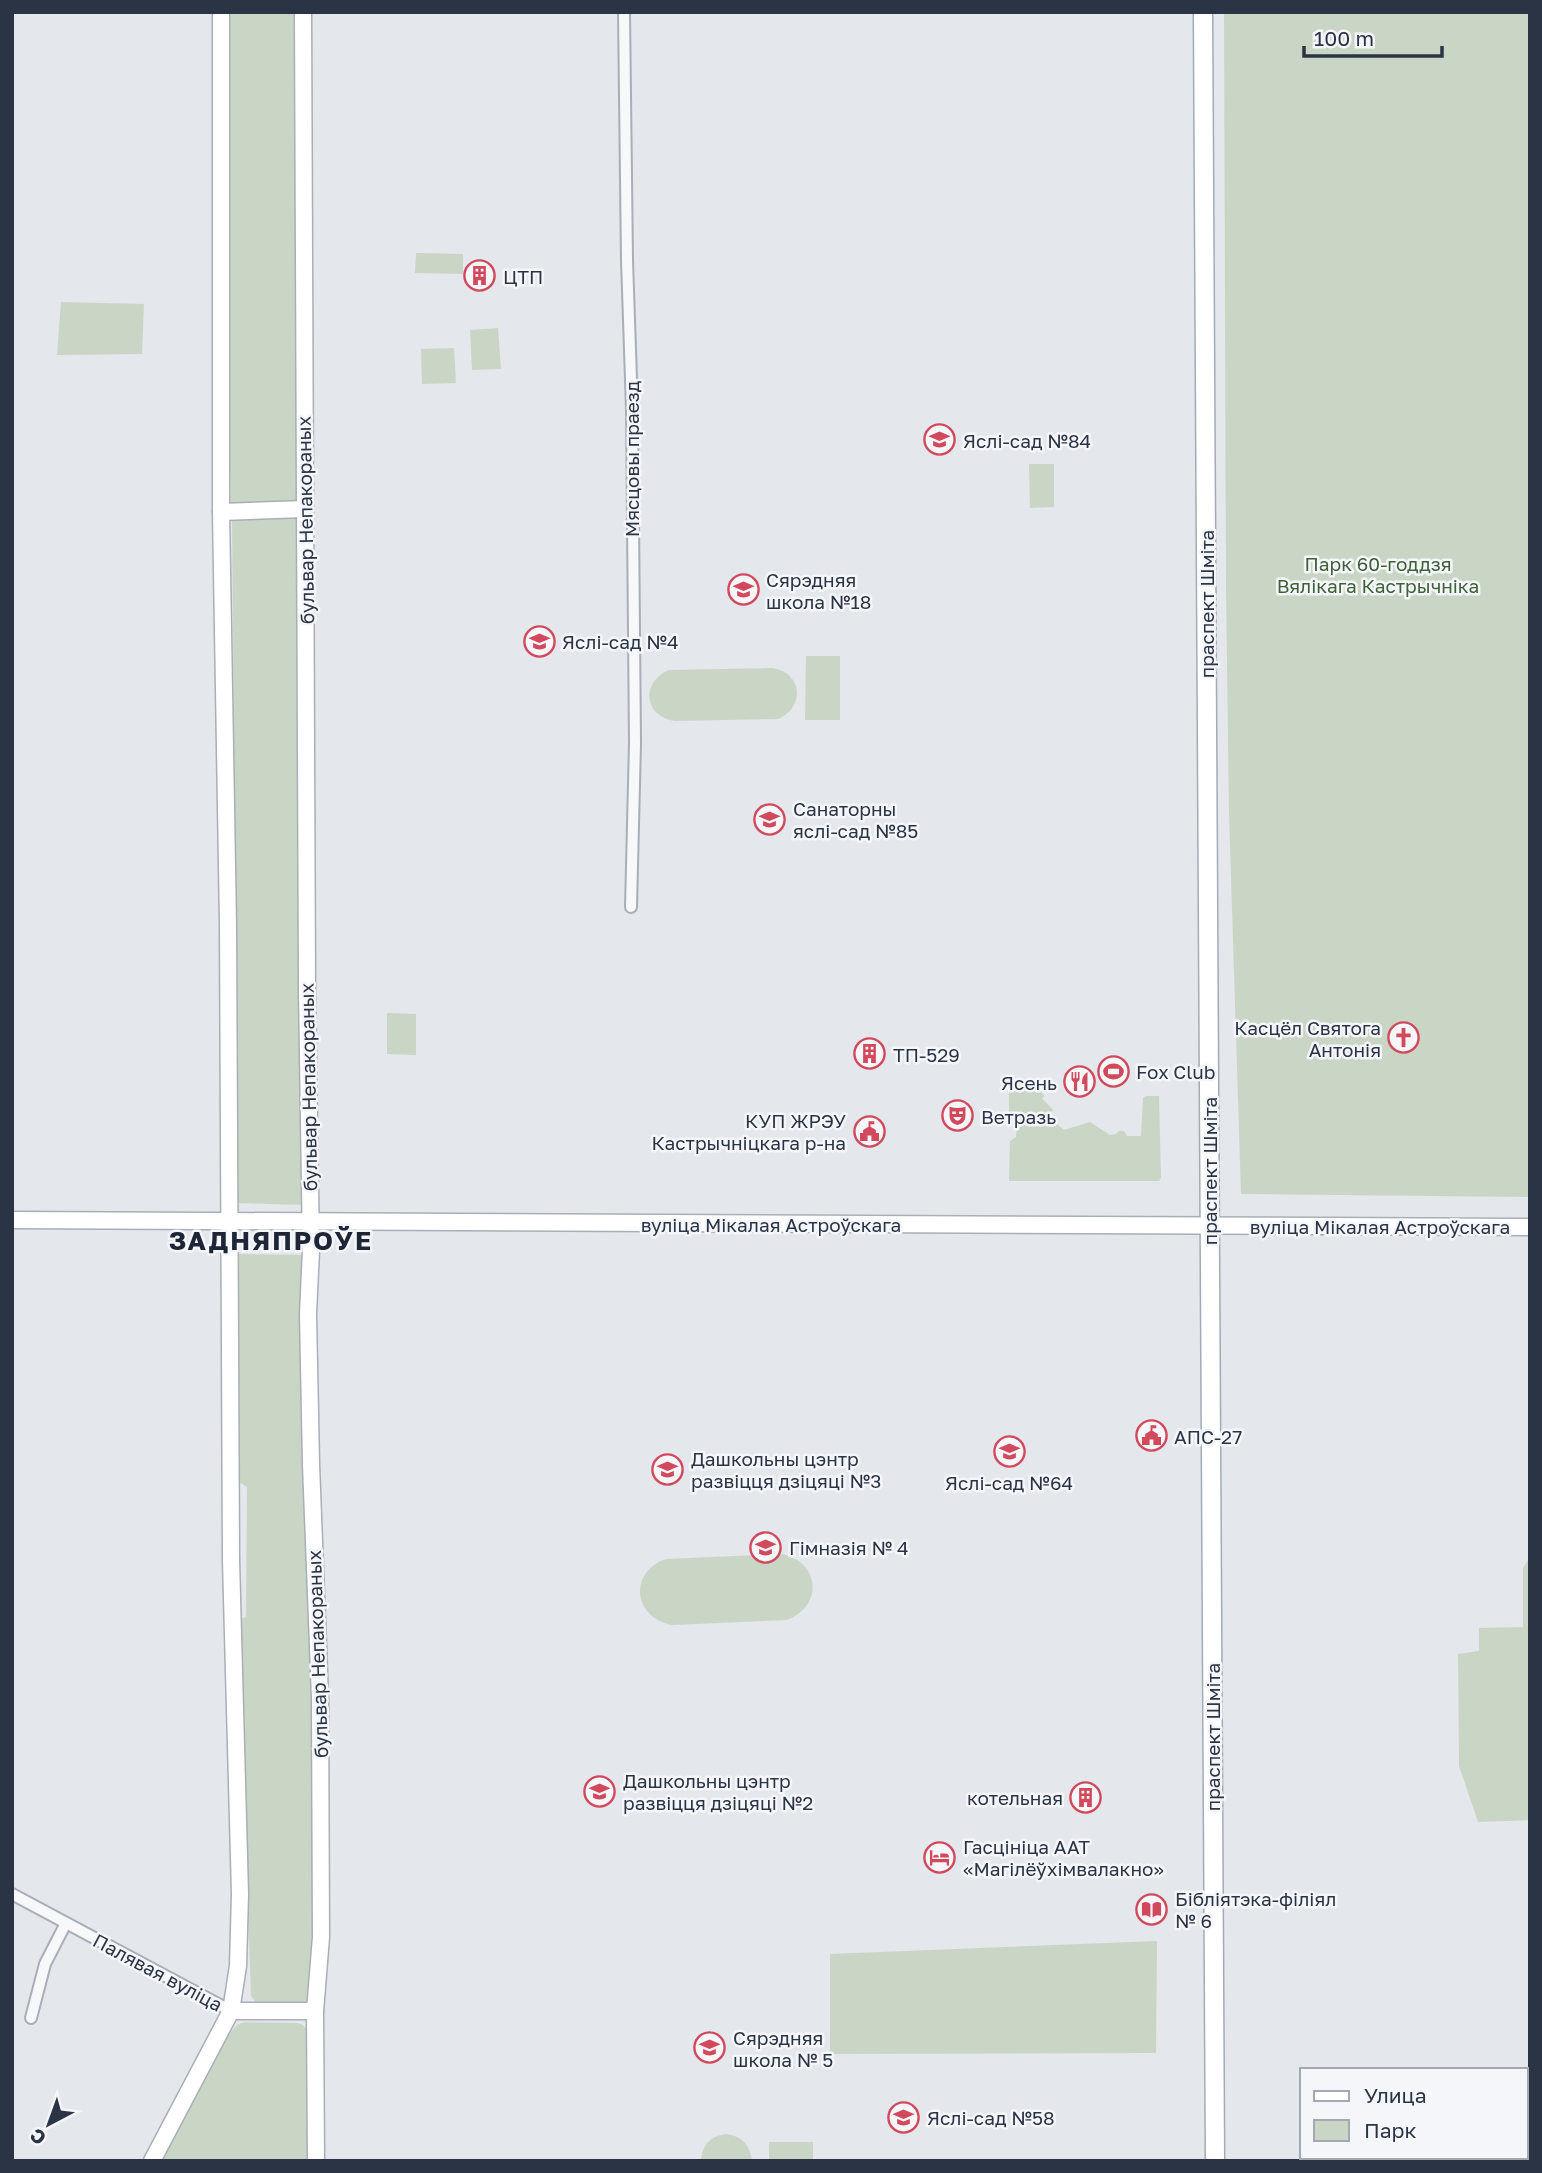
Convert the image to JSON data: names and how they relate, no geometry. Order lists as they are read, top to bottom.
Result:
{
  "streets": {
    "main road": [
      "бульвар Непакораных",
      "праспект Шміта",
      "вуліца Мікалая Астроўскага",
      "Палявая вуліца"
    ],
    "street": ["Мясцовы праезд"]
  },
  "crossings": [
    ["бульвар Непакораных", "вуліца Мікалая Астроўскага"],
    ["бульвар Непакораных", "Палявая вуліца"],
    ["праспект Шміта", "вуліца Мікалая Астроўскага"]
  ],
  "districts": ["ЗАДНЯПРОЎЕ"],
  "parks": ["Парк 60-годдзя Вялікага Кастрычніка"],
  "places": {
    "building": ["ЦТП", "ТП-529", "котельная"],
    "school or university": [
      "Яслі-сад №84",
      "Сярэдняя школа №18",
      "Яслі-сад №4",
      "Санаторны яслі-сад №85",
      "Яслі-сад №64",
      "Дашкольны цэнтр развіцця дзіцяці №3",
      "Гімназія № 4",
      "Дашкольны цэнтр развіцця дзіцяці №2",
      "Сярэдняя школа № 5",
      "Яслі-сад №58"
    ],
    "church": ["Касцёл Святога Антонія"],
    "sports": ["Fox Club"],
    "restaurant": ["Ясень"],
    "theatre": ["Ветразь"],
    "public building": ["КУП ЖРЭУ Кастрычніцкага р-на", "АПС-27"],
    "hotel": ["Гасцініца ААТ «Магілёўхімвалакно»"],
    "library": ["Бібліятэка-філіял № 6"]
  },
  "legend": ["Улица", "Парк"],
  "scale_bar": "100 m",
  "north": "bottom left"
}
